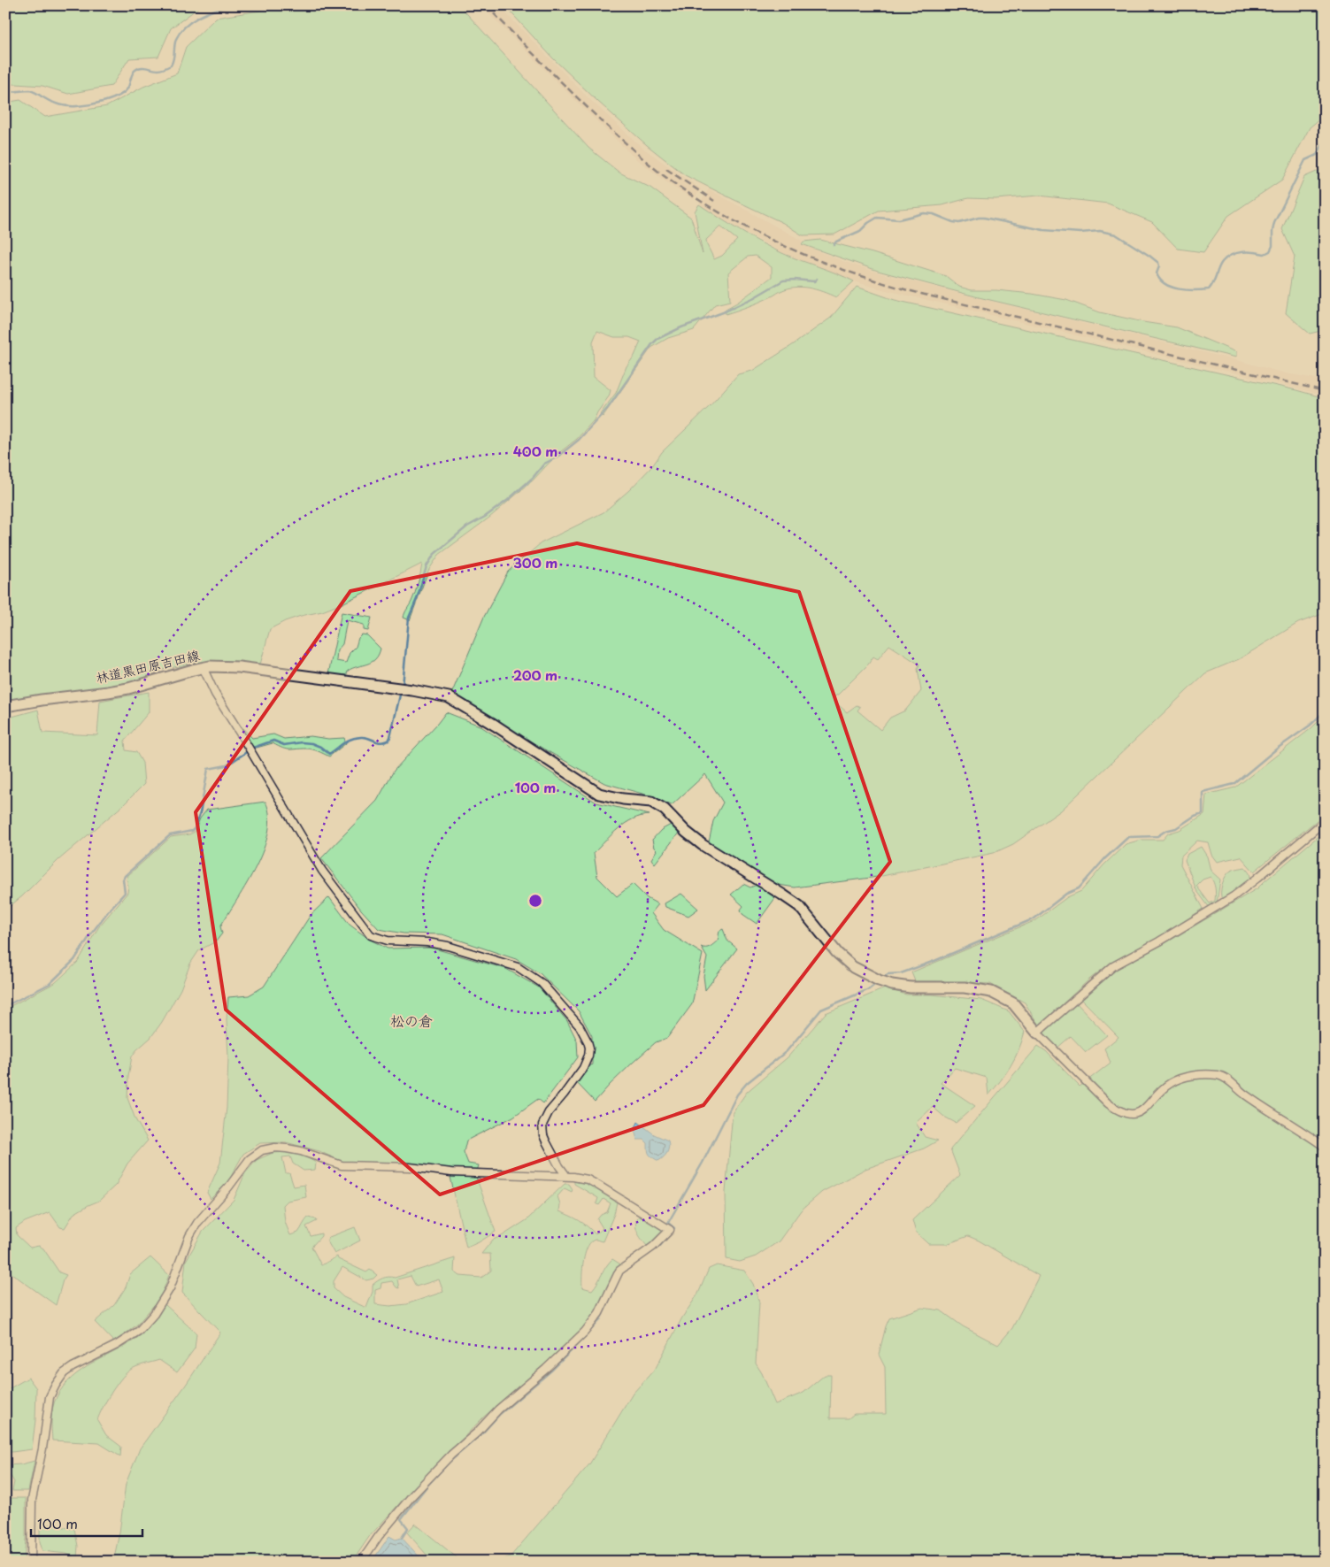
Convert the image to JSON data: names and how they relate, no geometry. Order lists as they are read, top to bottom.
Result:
{
  "streets": {
    "street": ["林道黒田原吉田線"]
  },
  "districts": ["松の倉"],
  "scale_bar": "100 m",
  "rings": [
    "400 m",
    "300 m",
    "200 m",
    "100 m"
  ]
}
